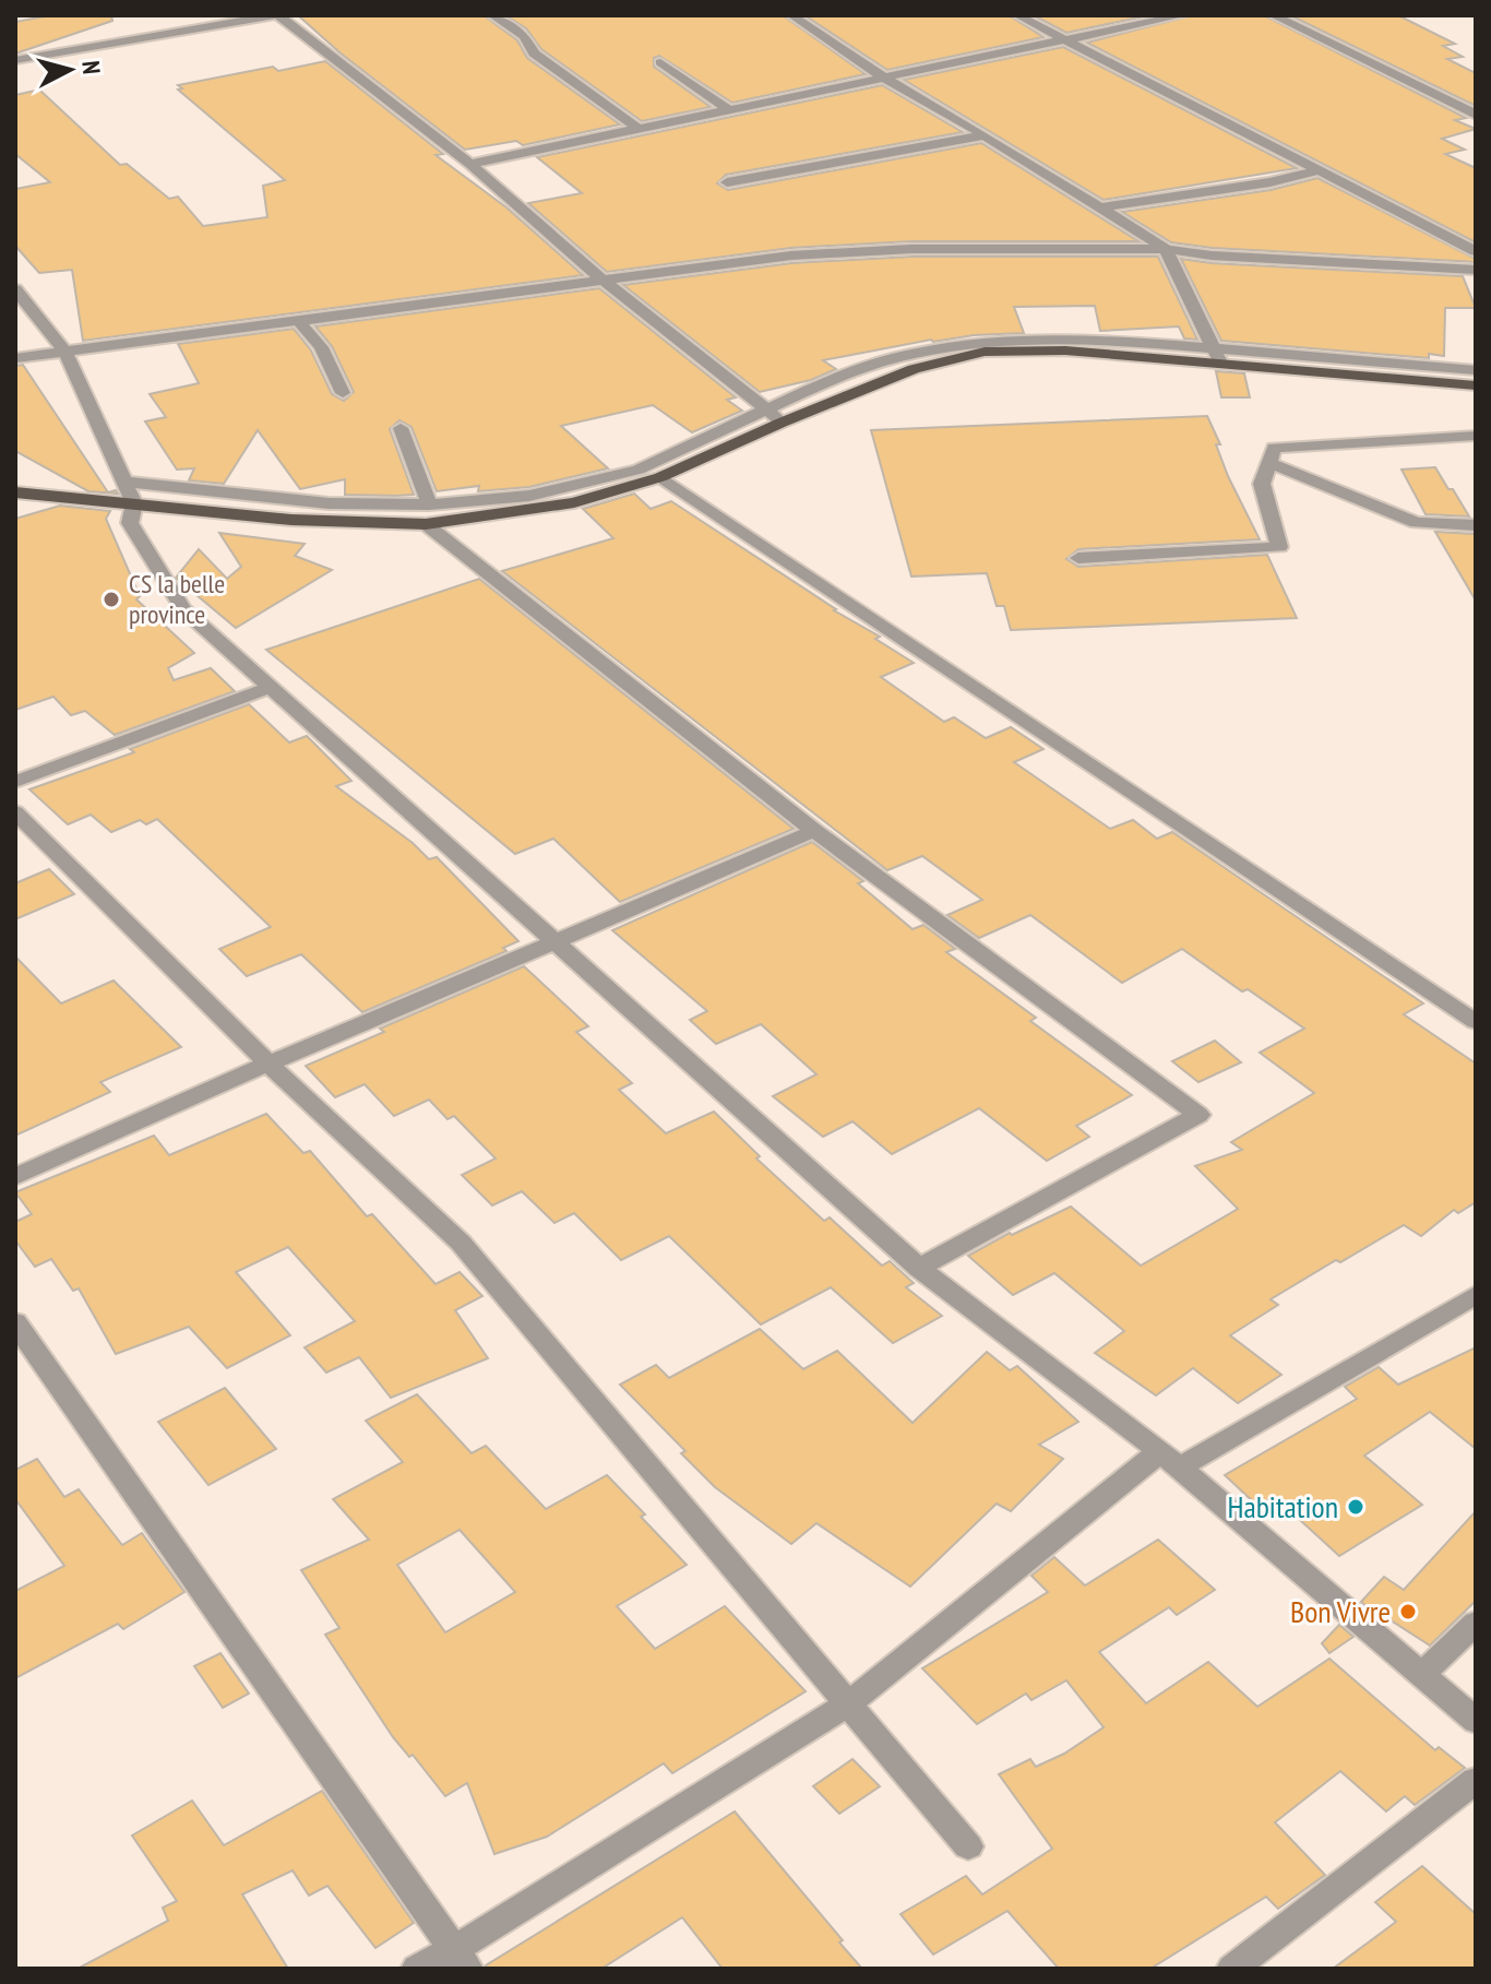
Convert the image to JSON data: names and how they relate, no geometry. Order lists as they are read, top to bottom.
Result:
{
  "places": ["CS la belle province", "Habitation", "Bon Vivre"],
  "north": "right"
}
